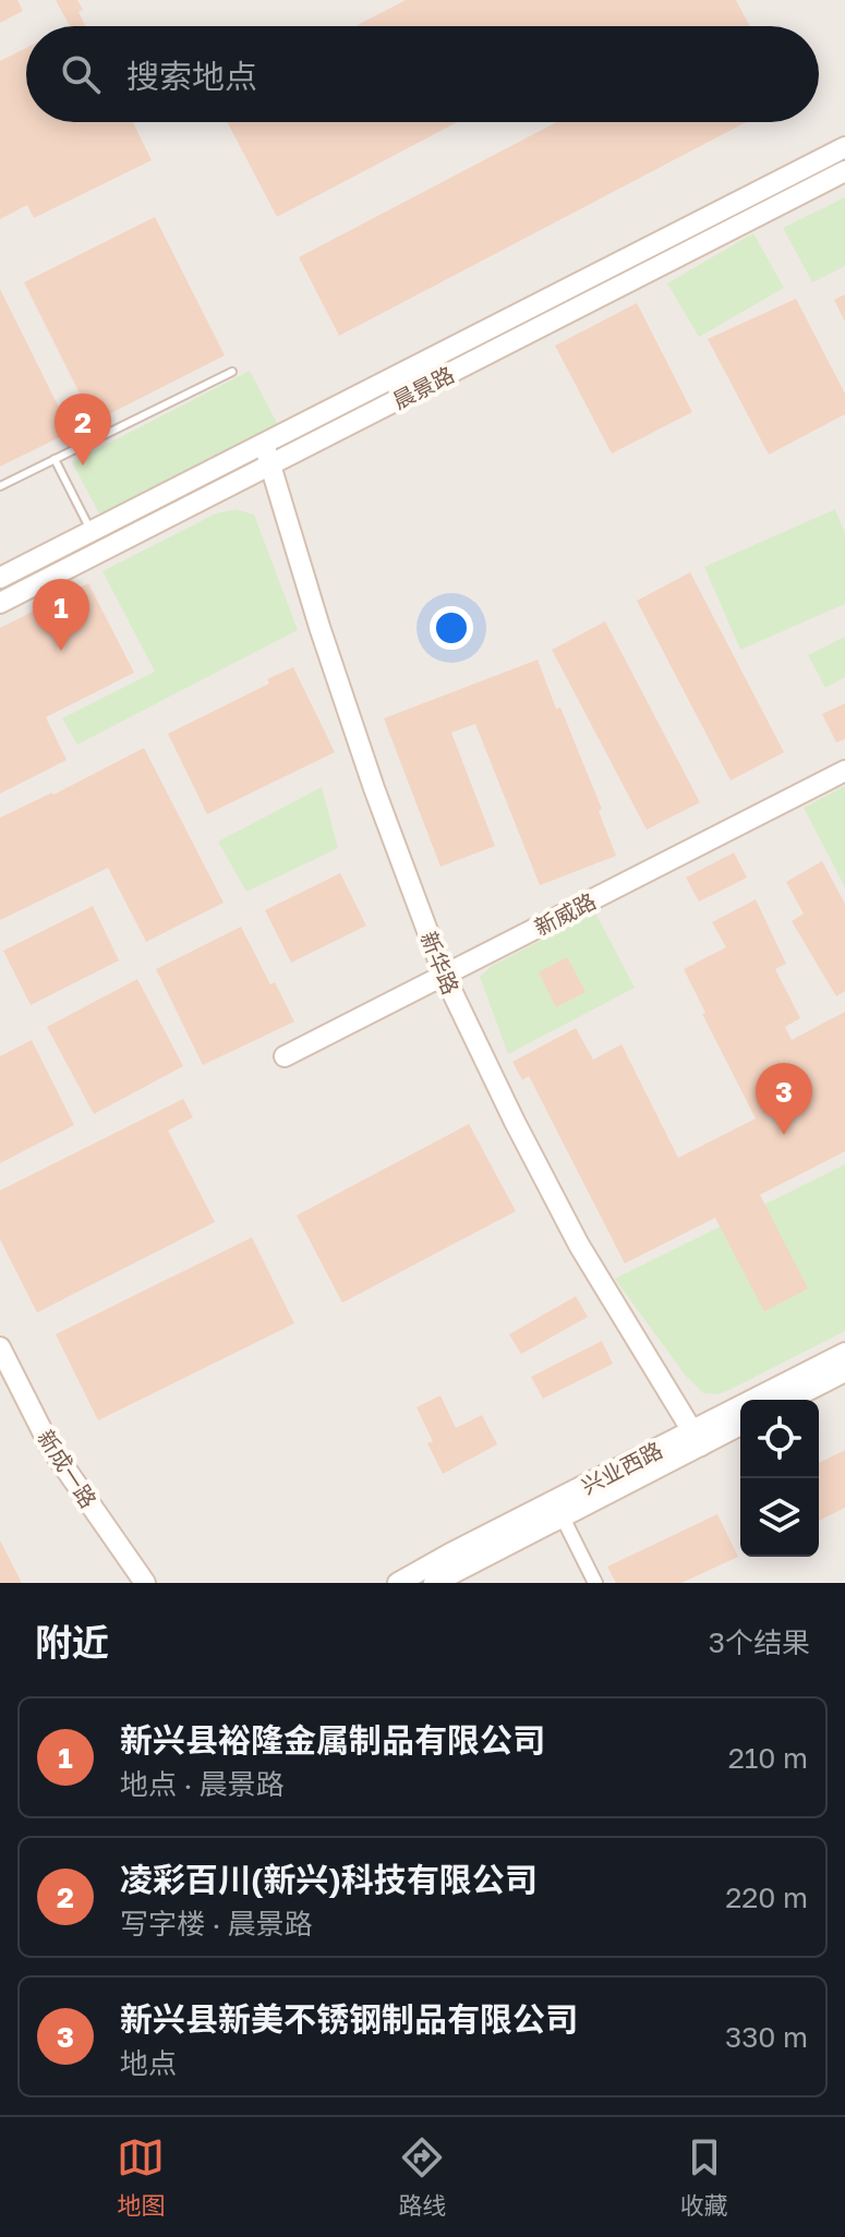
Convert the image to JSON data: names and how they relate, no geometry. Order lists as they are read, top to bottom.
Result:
{
  "streets": {
    "street": [
      "晨景路",
      "新威路",
      "新华路",
      "兴业西路",
      "新成一路"
    ]
  },
  "crossings": [
    ["晨景路", "新华路"],
    ["新威路", "新华路"],
    ["新华路", "兴业西路"]
  ],
  "page": {
    "search": "搜索地点",
    "pins": ["2", "1", "3"],
    "heading": ["附近", "3个结果"],
    "list": [
      {
        "mark": "1",
        "name": "新兴县裕隆金属制品有限公司",
        "note": "地点 · 晨景路",
        "value": "210 m"
      },
      {
        "mark": "2",
        "name": "凌彩百川(新兴)科技有限公司",
        "note": "写字楼 · 晨景路",
        "value": "220 m"
      },
      {
        "mark": "3",
        "name": "新兴县新美不锈钢制品有限公司",
        "note": "地点",
        "value": "330 m"
      }
    ],
    "nav": ["地图", "路线", "收藏"]
  }
}
